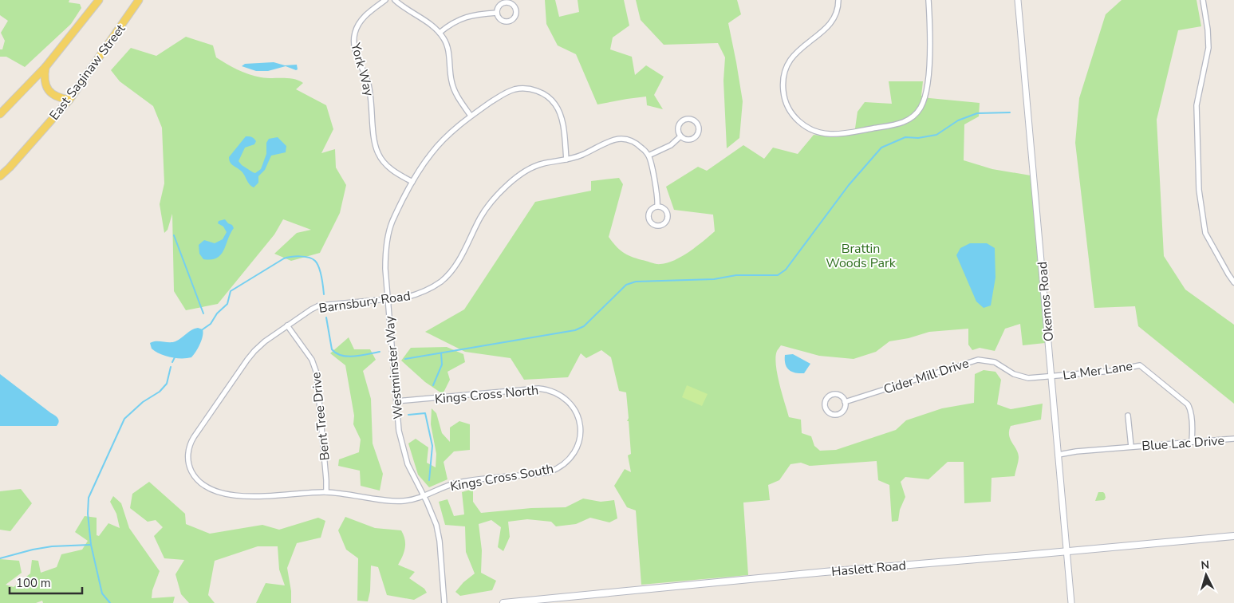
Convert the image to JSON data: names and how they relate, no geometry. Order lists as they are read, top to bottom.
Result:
{
  "streets": {
    "main road": ["East Saginaw Street", "Haslett Road"],
    "street": [
      "York Way",
      "Barnsbury Road",
      "Okemos Road",
      "Westminster Way",
      "La Mer Lane",
      "Cider Mill Drive",
      "Kings Cross North",
      "Bent Tree Drive",
      "Blue Lac Drive",
      "Kings Cross South"
    ]
  },
  "crossings": [
    ["York Way", "Westminster Way"],
    ["Barnsbury Road", "Westminster Way"],
    ["Barnsbury Road", "Bent Tree Drive"],
    ["Barnsbury Road", "Kings Cross South"],
    ["Okemos Road", "La Mer Lane"],
    ["Okemos Road", "Cider Mill Drive"],
    ["Okemos Road", "Blue Lac Drive"],
    ["Okemos Road", "Haslett Road"],
    ["Westminster Way", "Kings Cross North"],
    ["Westminster Way", "Kings Cross South"],
    ["La Mer Lane", "Cider Mill Drive"],
    ["La Mer Lane", "Blue Lac Drive"],
    ["Kings Cross North", "Kings Cross South"],
    ["Bent Tree Drive", "Kings Cross South"]
  ],
  "parks": ["Brattin Woods Park"],
  "scale_bar": "100 m",
  "north": "top"
}
